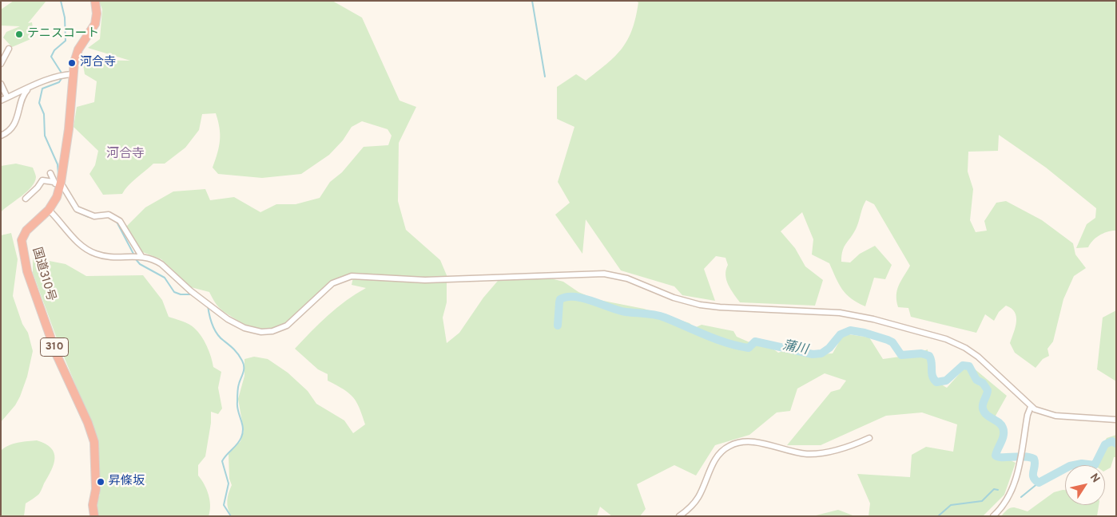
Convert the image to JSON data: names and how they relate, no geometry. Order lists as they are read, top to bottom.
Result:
{
  "streets": {
    "highway": ["国道310号", "310"]
  },
  "districts": ["河合寺"],
  "water": ["蒲川"],
  "places": ["テニスコート", "河合寺", "昇條坂"],
  "north": "top right"
}
